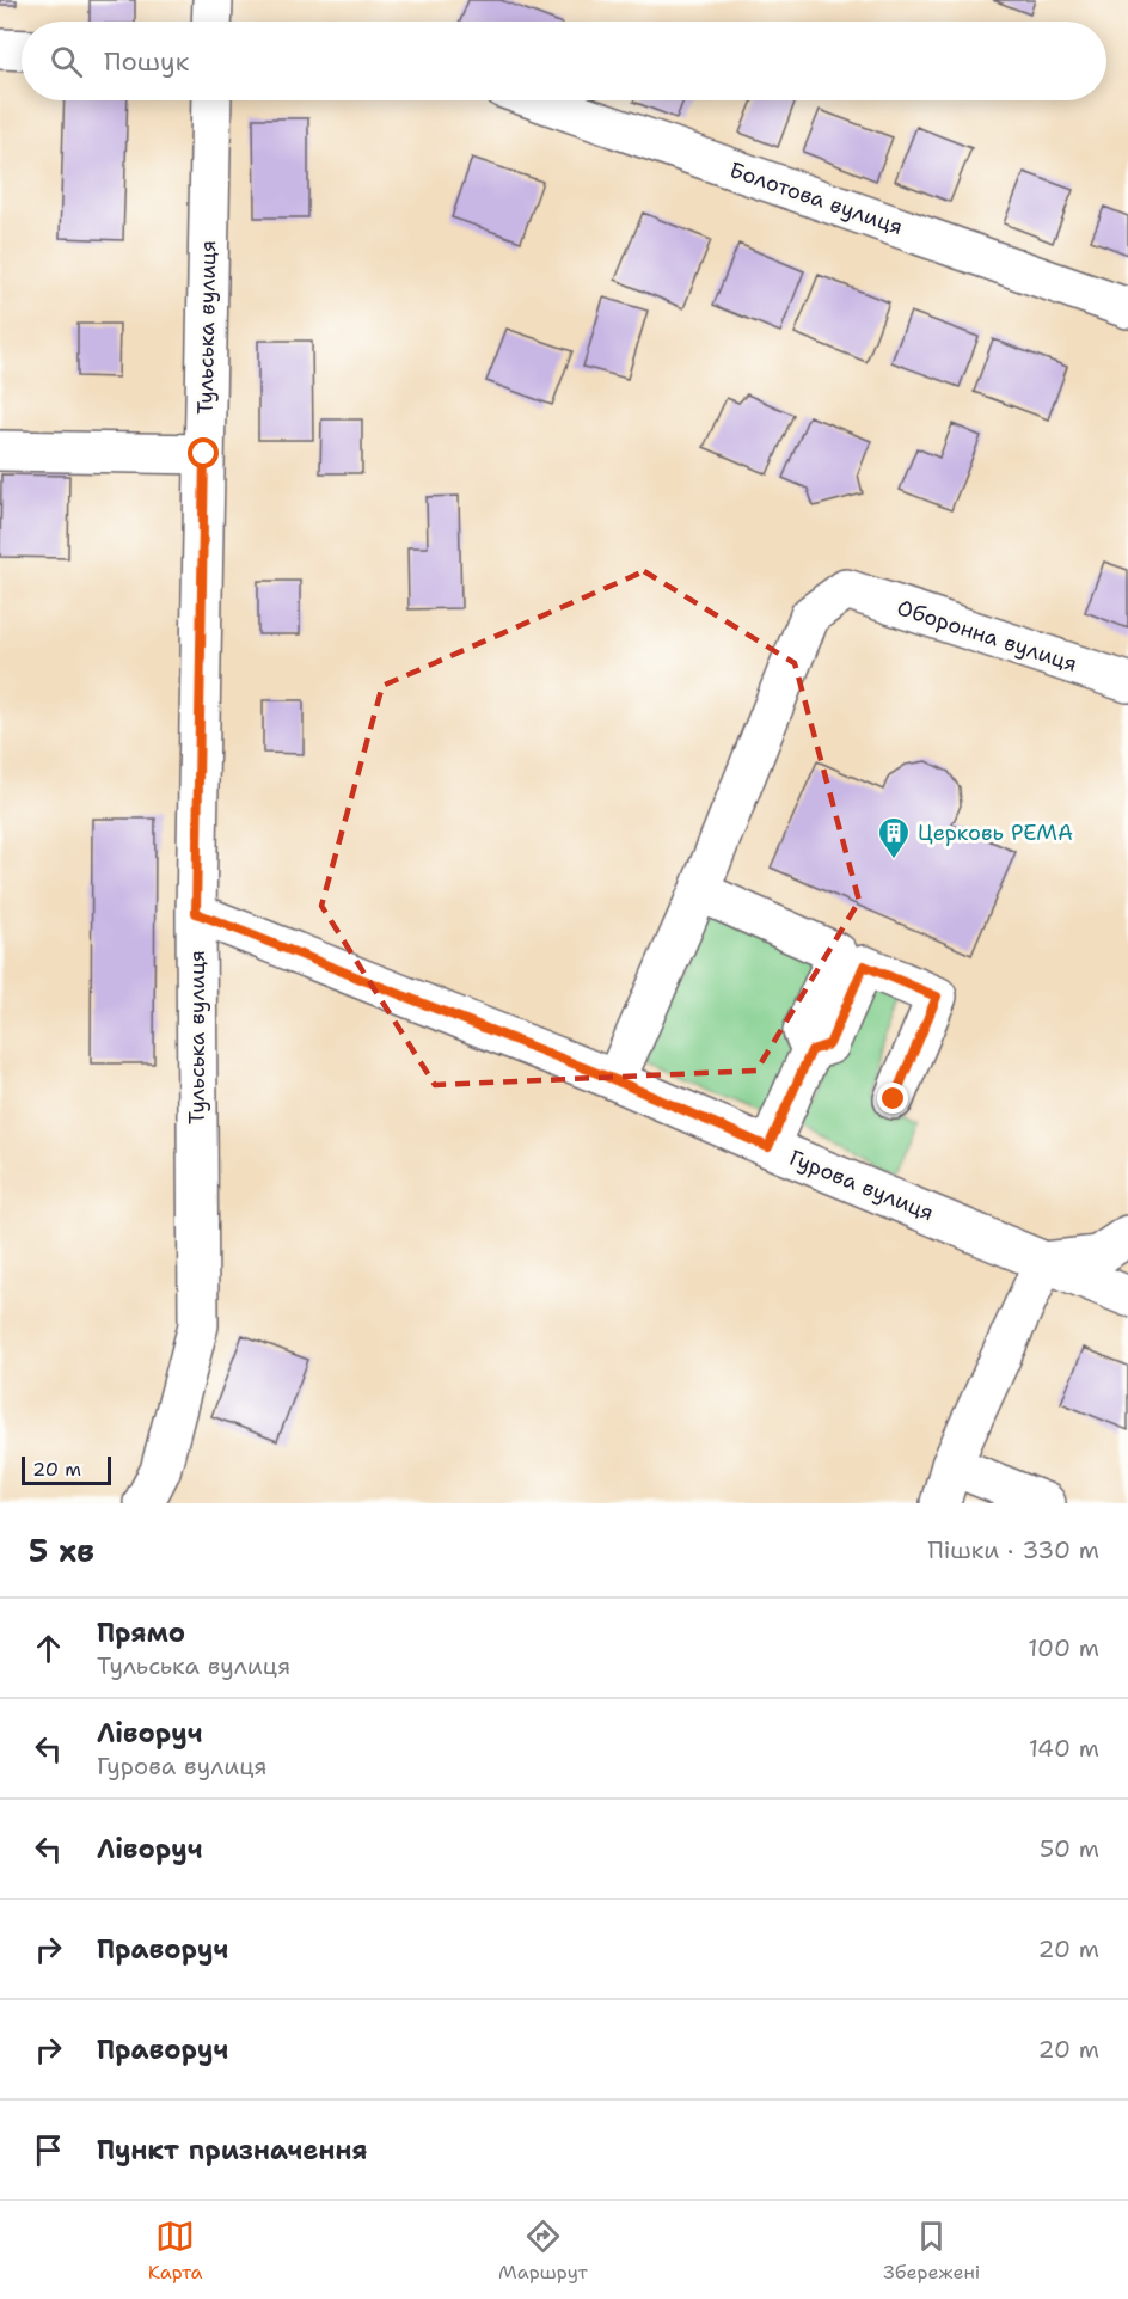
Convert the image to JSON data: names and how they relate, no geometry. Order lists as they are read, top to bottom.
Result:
{
  "streets": {
    "street": [
      "Болотова вулиця",
      "Тульська вулиця",
      "Оборонна вулиця",
      "Гурова вулиця"
    ]
  },
  "crossings": [
    ["Тульська вулиця", "Гурова вулиця"]
  ],
  "places": {
    "building": ["Церковь РЕМА"]
  },
  "scale_bar": "20 m",
  "page": {
    "search": "Пошук",
    "scale": "20 m",
    "heading": ["5 хв", "Пішки · 330 m"],
    "list": [
      ["Прямо", "Тульська вулиця", "100 m"],
      ["Ліворуч", "Гурова вулиця", "140 m"],
      ["Ліворуч", "50 m"],
      ["Праворуч", "20 m"],
      ["Праворуч", "20 m"],
      "Пункт призначення"
    ],
    "nav": ["Карта", "Маршрут", "Збережені"]
  }
}
